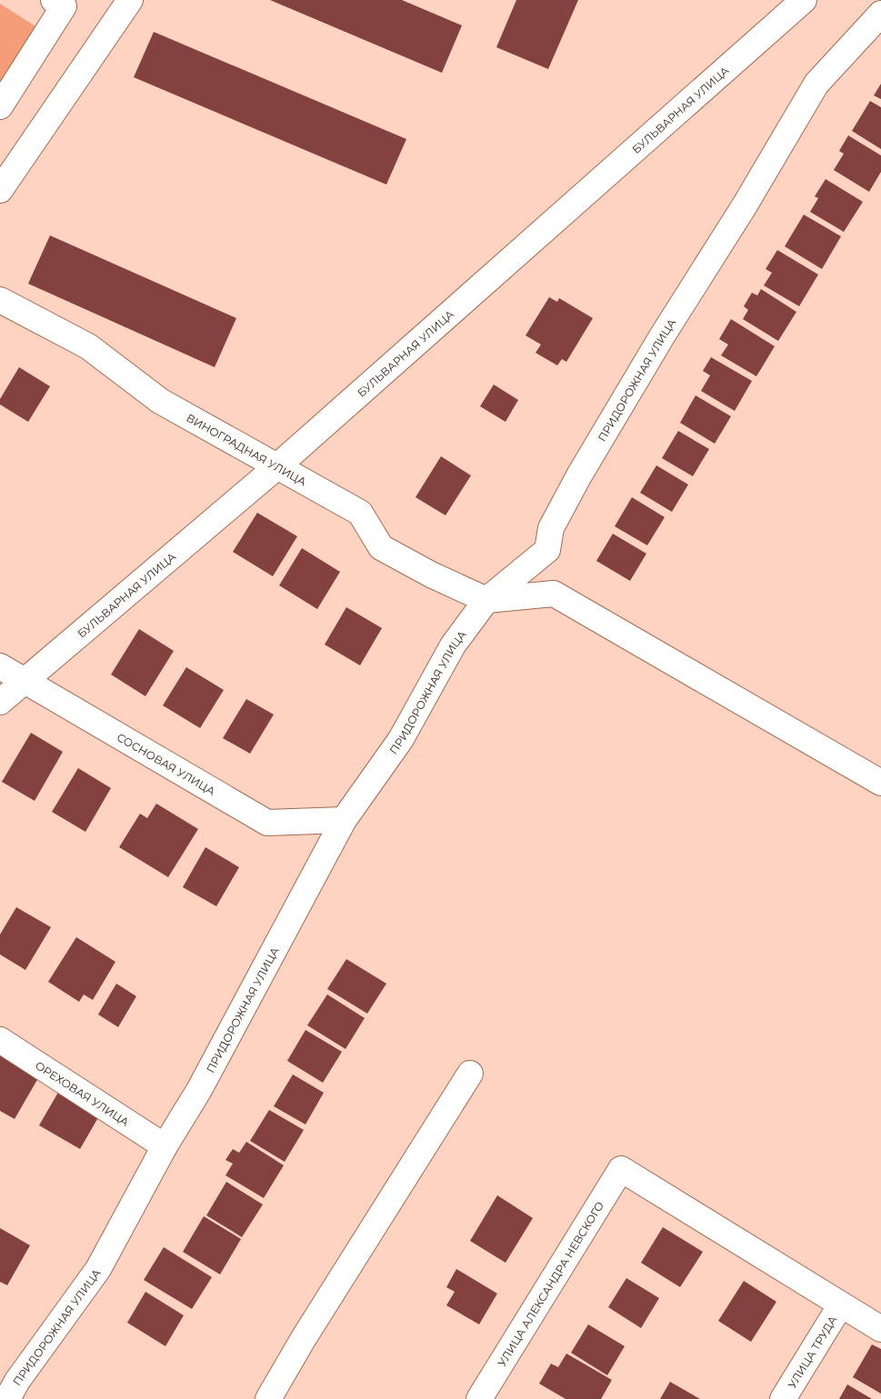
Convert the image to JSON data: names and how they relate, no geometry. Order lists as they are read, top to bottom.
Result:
{
  "streets": {
    "street": [
      "БУЛЬВАРНАЯ УЛИЦА",
      "ПРИДОРОЖНАЯ УЛИЦА",
      "ВИНОГРАДНАЯ УЛИЦА",
      "СОСНОВАЯ УЛИЦА",
      "ОРЕХОВАЯ УЛИЦА",
      "УЛИЦА АЛЕКСАНДРА НЕВСКОГО",
      "УЛИЦА ТРУДА"
    ]
  },
  "crossings": [
    ["БУЛЬВАРНАЯ УЛИЦА", "ВИНОГРАДНАЯ УЛИЦА"],
    ["БУЛЬВАРНАЯ УЛИЦА", "СОСНОВАЯ УЛИЦА"],
    ["ПРИДОРОЖНАЯ УЛИЦА", "ВИНОГРАДНАЯ УЛИЦА"],
    ["ПРИДОРОЖНАЯ УЛИЦА", "СОСНОВАЯ УЛИЦА"],
    ["ПРИДОРОЖНАЯ УЛИЦА", "ОРЕХОВАЯ УЛИЦА"],
    ["УЛИЦА АЛЕКСАНДРА НЕВСКОГО", "УЛИЦА ТРУДА"]
  ]
}
